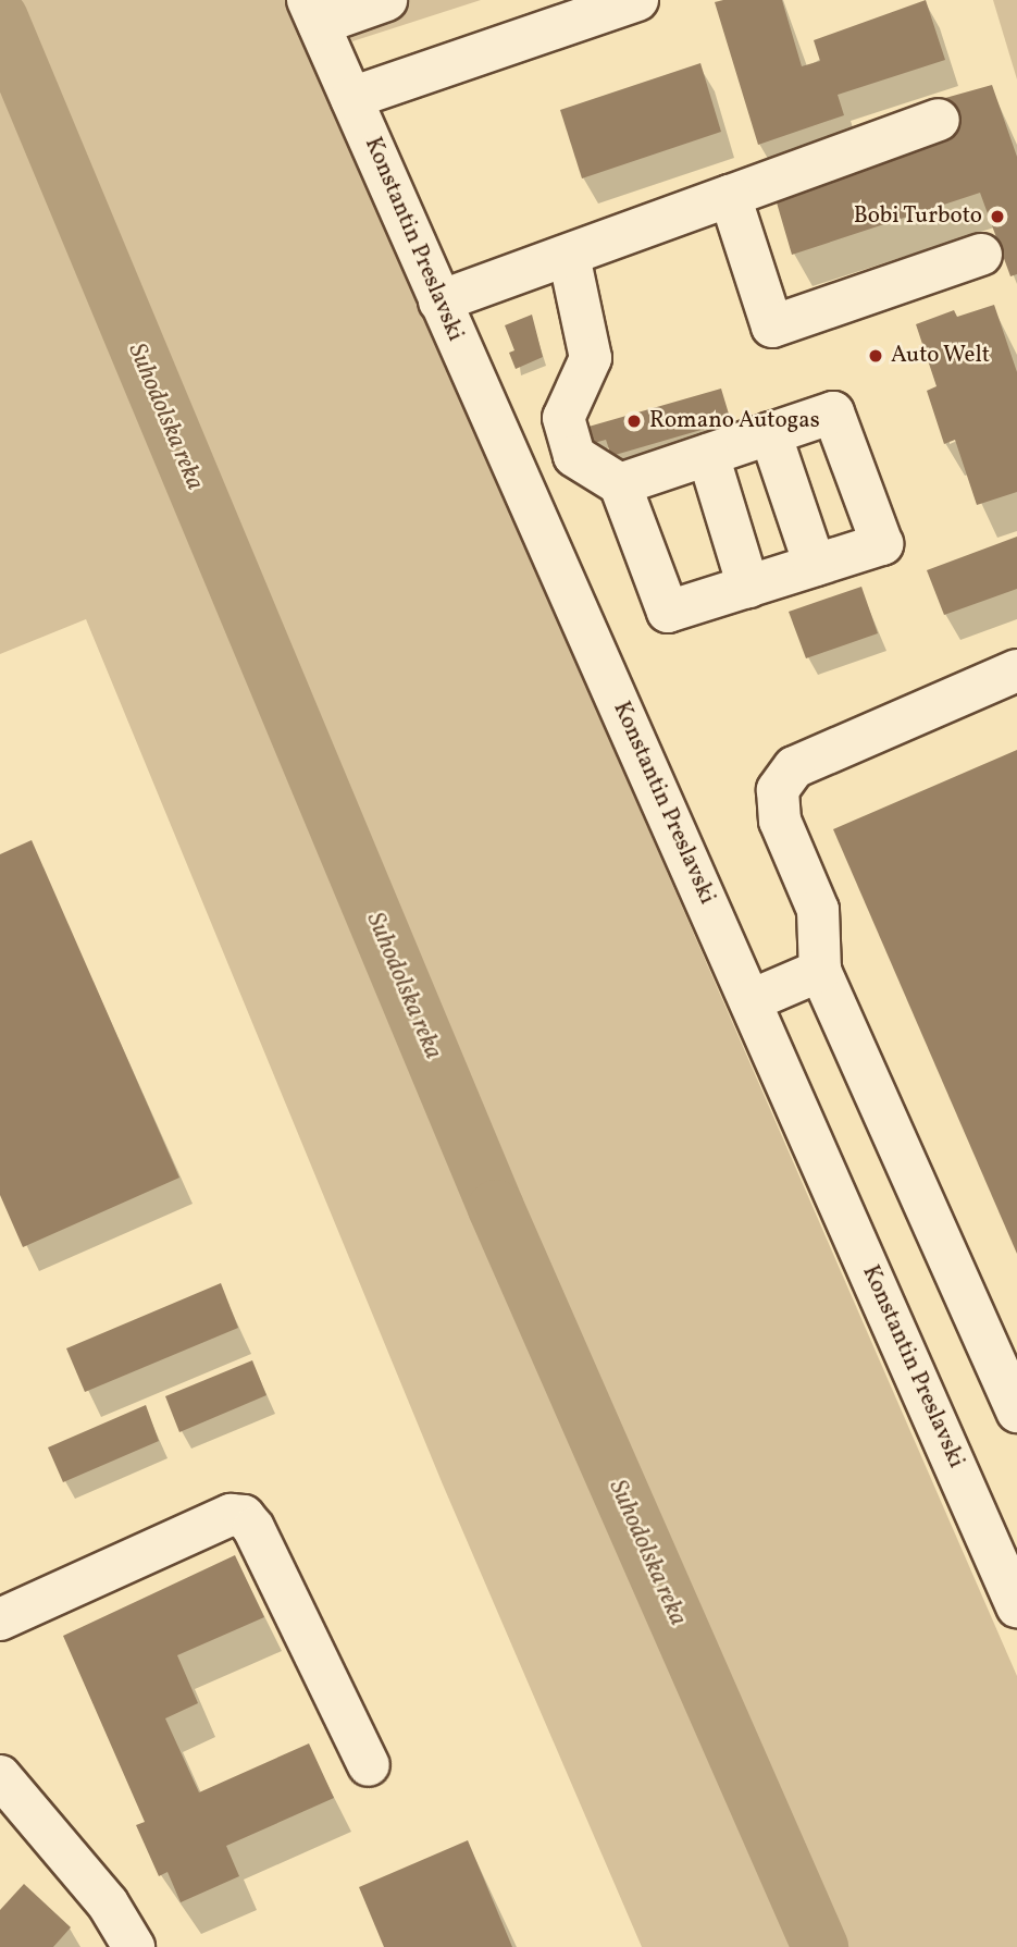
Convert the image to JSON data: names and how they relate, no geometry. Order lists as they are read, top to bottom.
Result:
{
  "streets": {
    "street": ["Konstantin Preslavski"]
  },
  "water": ["Suhodolska reka"],
  "places": ["Bobi Turboto", "Auto Welt", "Romano Autogas"]
}
